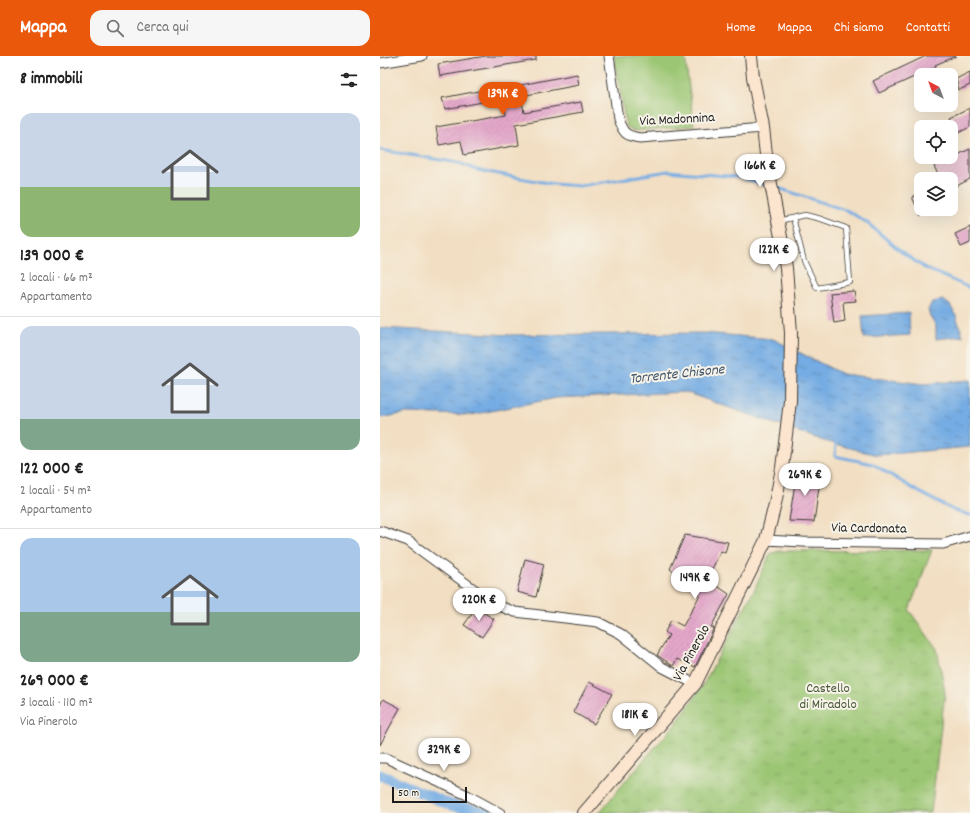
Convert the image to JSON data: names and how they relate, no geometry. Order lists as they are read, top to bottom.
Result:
{
  "streets": {
    "street": ["Via Madonnina", "Via Cardonata", "Via Pinerolo"]
  },
  "crossings": [
    ["Via Madonnina", "Via Pinerolo"],
    ["Via Cardonata", "Via Pinerolo"]
  ],
  "water": ["Torrente Chisone"],
  "parks": ["Castello di Miradolo"],
  "scale_bar": "50 m",
  "north": "top left",
  "page": {
    "header": "Mappa",
    "search": "Cerca qui",
    "nav": [
      "Home",
      "Mappa",
      "Chi siamo",
      "Contatti"
    ],
    "heading": "8 immobili",
    "price": [
      "139K €",
      "166K €",
      "122K €",
      "269K €",
      "149K €",
      "220K €",
      "181K €",
      "329K €"
    ],
    "list": [
      {
        "name": "139 000 €",
        "note": "2 locali · 66 m² · Appartamento"
      },
      {
        "name": "122 000 €",
        "note": "2 locali · 54 m² · Appartamento"
      },
      {
        "name": "269 000 €",
        "note": "3 locali · 110 m² · Via Pinerolo"
      }
    ],
    "scale": "50 m"
  }
}
